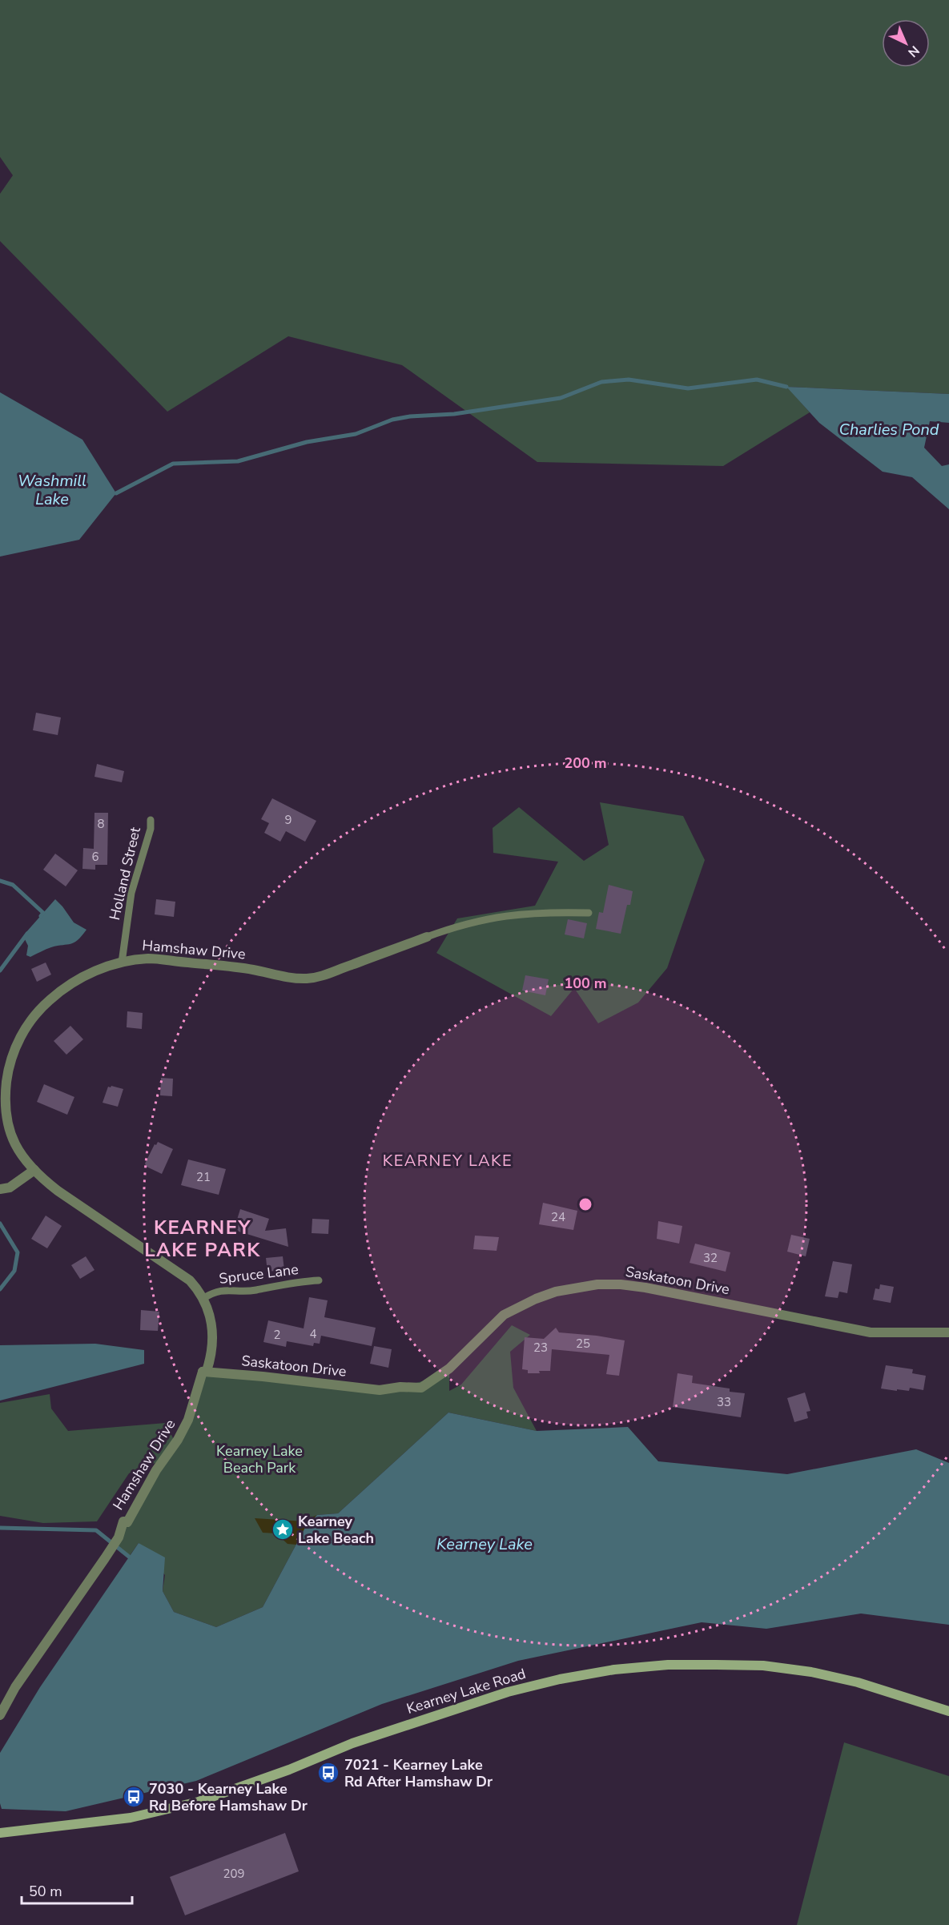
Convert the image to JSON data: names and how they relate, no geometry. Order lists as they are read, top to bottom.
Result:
{
  "streets": {
    "main road": ["Kearney Lake Road"],
    "street": ["Hamshaw Drive", "Saskatoon Drive"],
    "lane": ["Holland Street", "Spruce Lane"]
  },
  "crossings": [
    ["Holland Street", "Hamshaw Drive"],
    ["Hamshaw Drive", "Spruce Lane"],
    ["Hamshaw Drive", "Saskatoon Drive"]
  ],
  "districts": ["KEARNEY LAKE", "KEARNEY LAKE PARK"],
  "water": ["Charlies Pond", "Washmill Lake", "Kearney Lake"],
  "parks": ["Kearney Lake Beach Park"],
  "places": {
    "place": ["Kearney Lake Beach"],
    "bus stop": ["7021 - Kearney Lake Rd After Hamshaw Dr", "7030 - Kearney Lake Rd Before Hamshaw Dr"]
  },
  "house_numbers": [
    "9",
    "8",
    "6",
    "21",
    "24",
    "32",
    "4",
    "2",
    "25",
    "23",
    "33",
    "209"
  ],
  "scale_bar": "50 m",
  "north": "bottom right",
  "rings": ["200 m", "100 m"]
}
